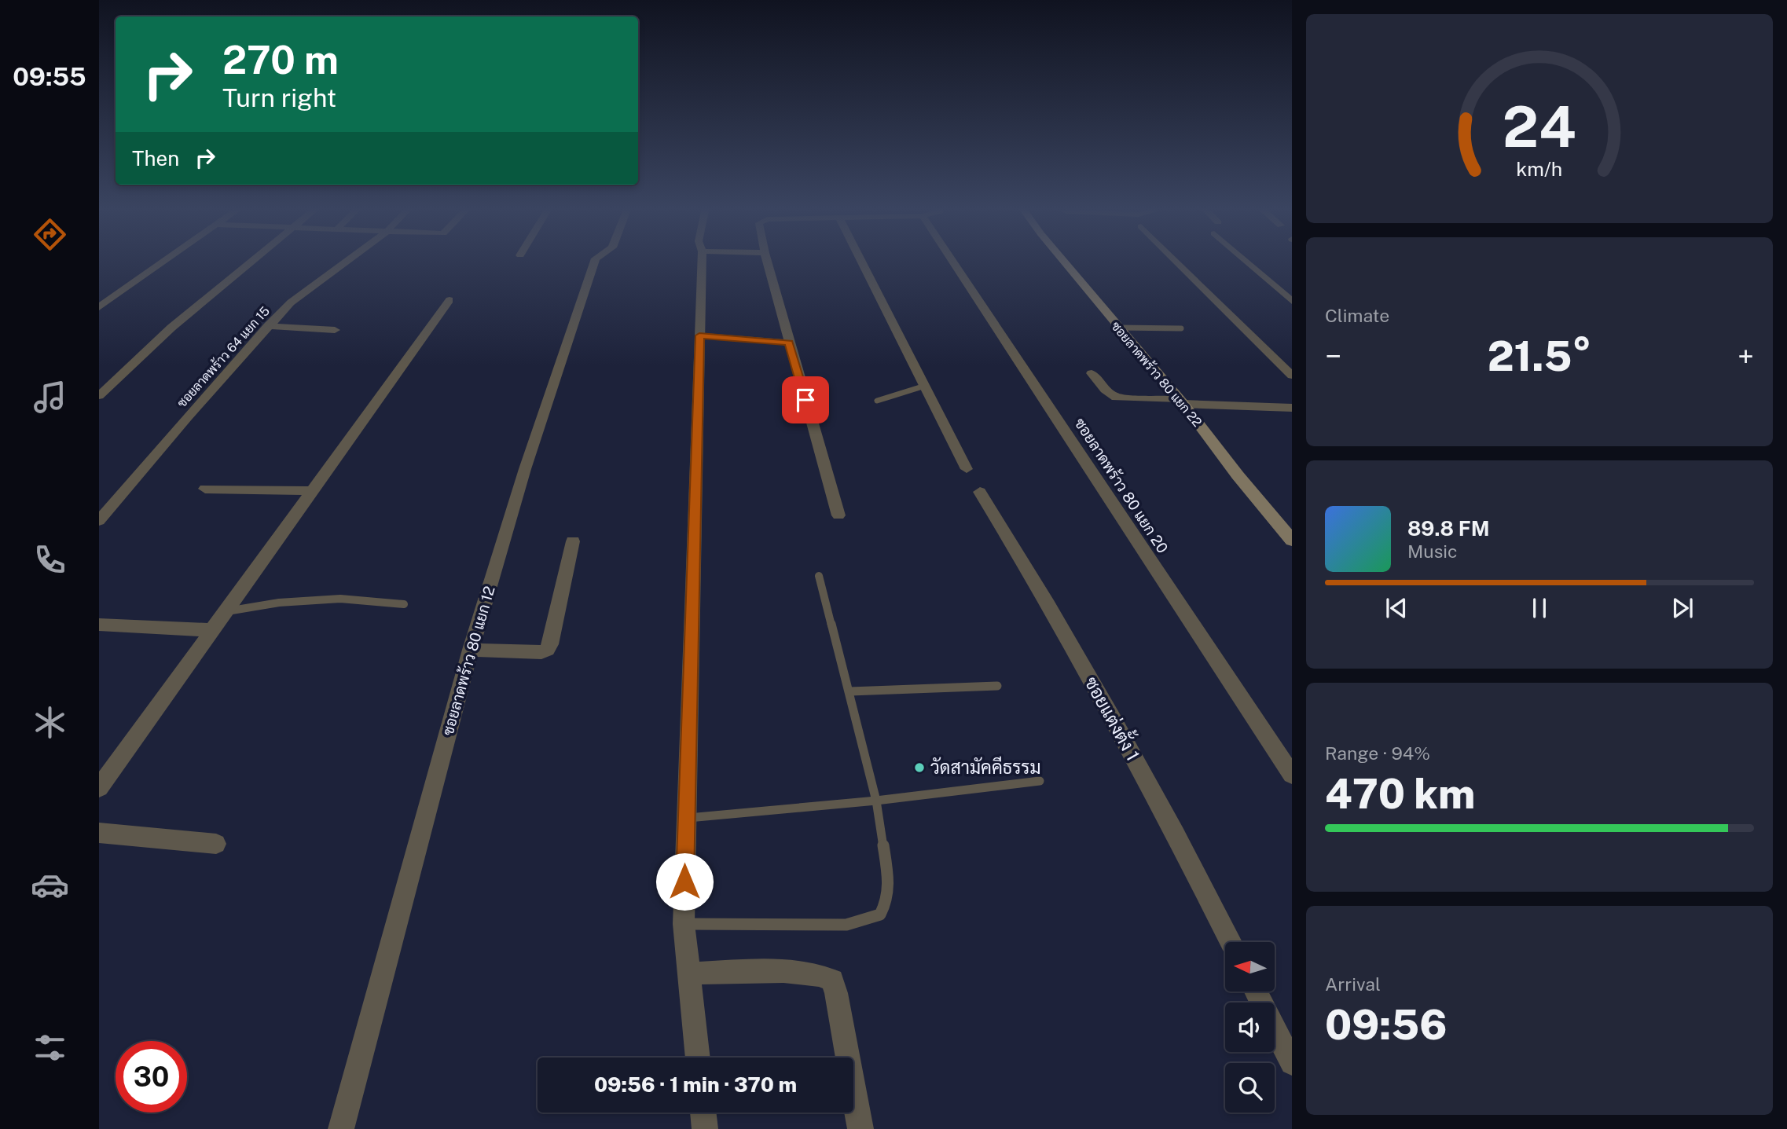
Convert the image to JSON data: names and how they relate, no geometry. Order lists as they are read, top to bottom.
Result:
{
  "streets": {
    "street": [
      "ซอยลาดพร้าว 64 แยก 15",
      "ซอยลาดพร้าว 80 แยก 22",
      "ซอยลาดพร้าว 80 แยก 20",
      "ซอยลาดพร้าว 80 แยก 12",
      "ซอยแต่งตั้ง 1"
    ]
  },
  "places": ["วัดสามัคคีธรรม"],
  "north": "left",
  "page": {
    "tabs": "09:55",
    "turn": ["270 m", "Turn right"],
    "then": "Then",
    "tile": [
      "Climate",
      ["Range · 94%", "470 km"],
      ["Arrival", "09:56"]
    ],
    "heat": ["−", "21.5°", "+"],
    "song": ["89.8 FM", "Music"],
    "limit": "30",
    "trip": "09:56 · 1 min · 370 m",
    "gauge": ["24", "km/h"]
  }
}
